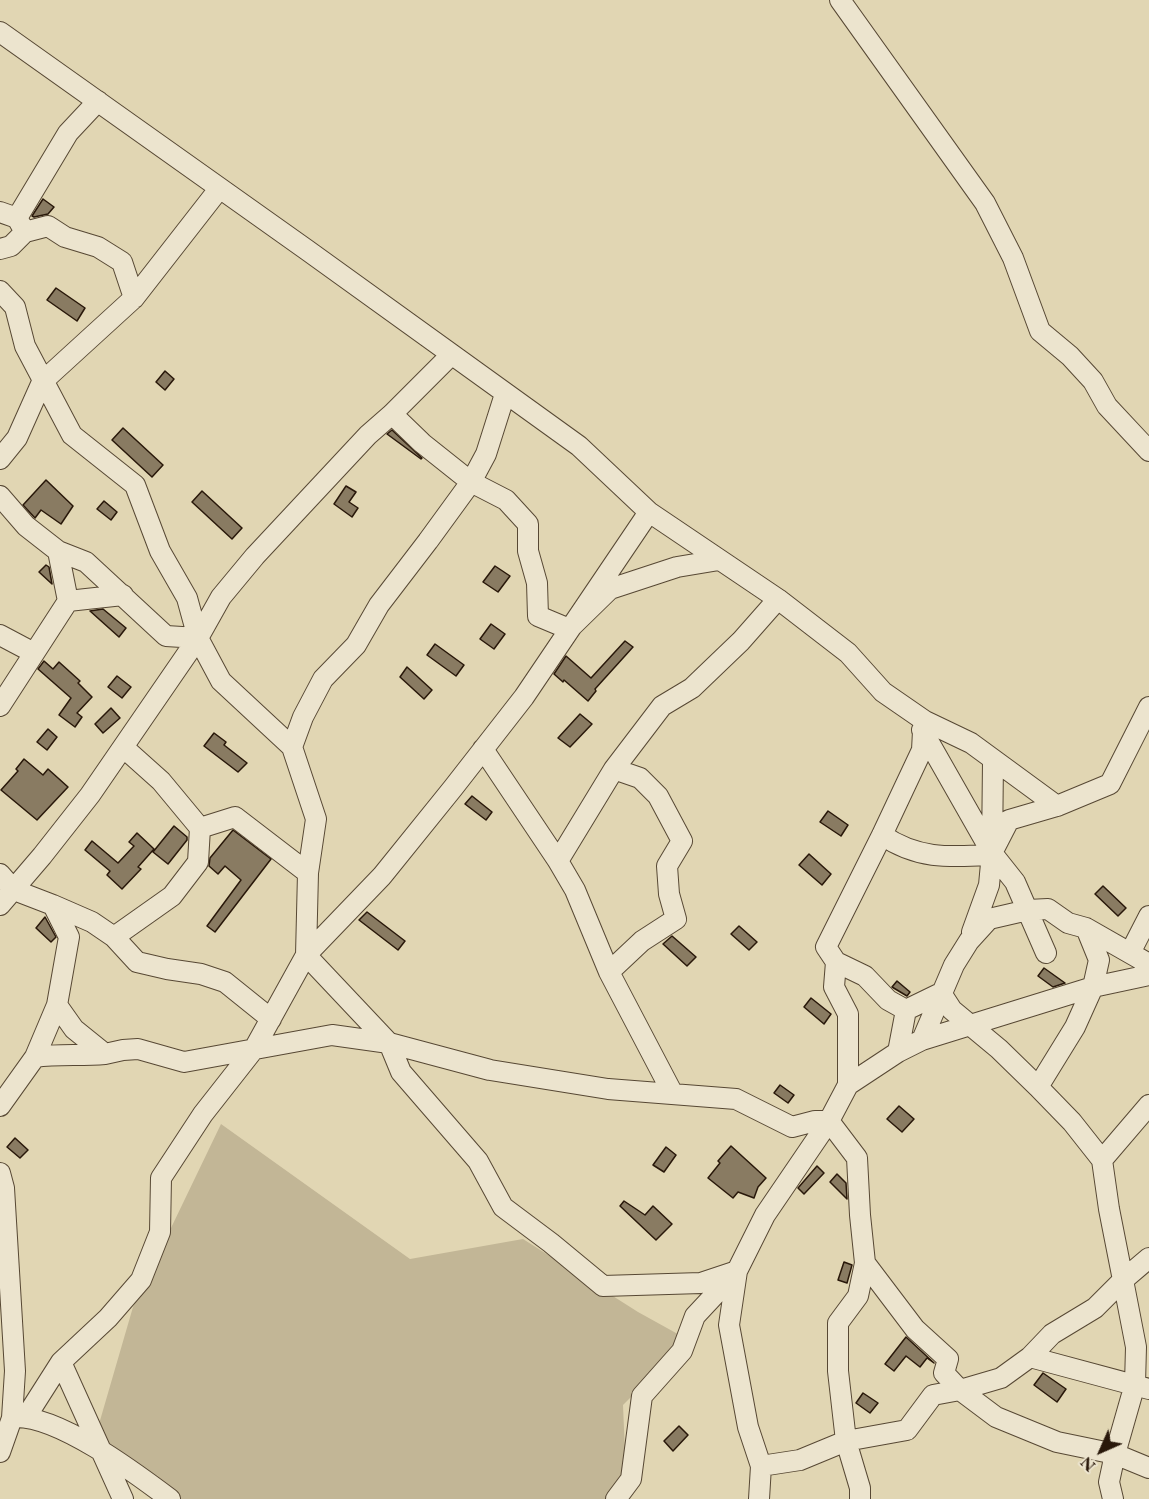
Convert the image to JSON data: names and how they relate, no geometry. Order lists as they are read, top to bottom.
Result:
{
  "north": "bottom left"
}
